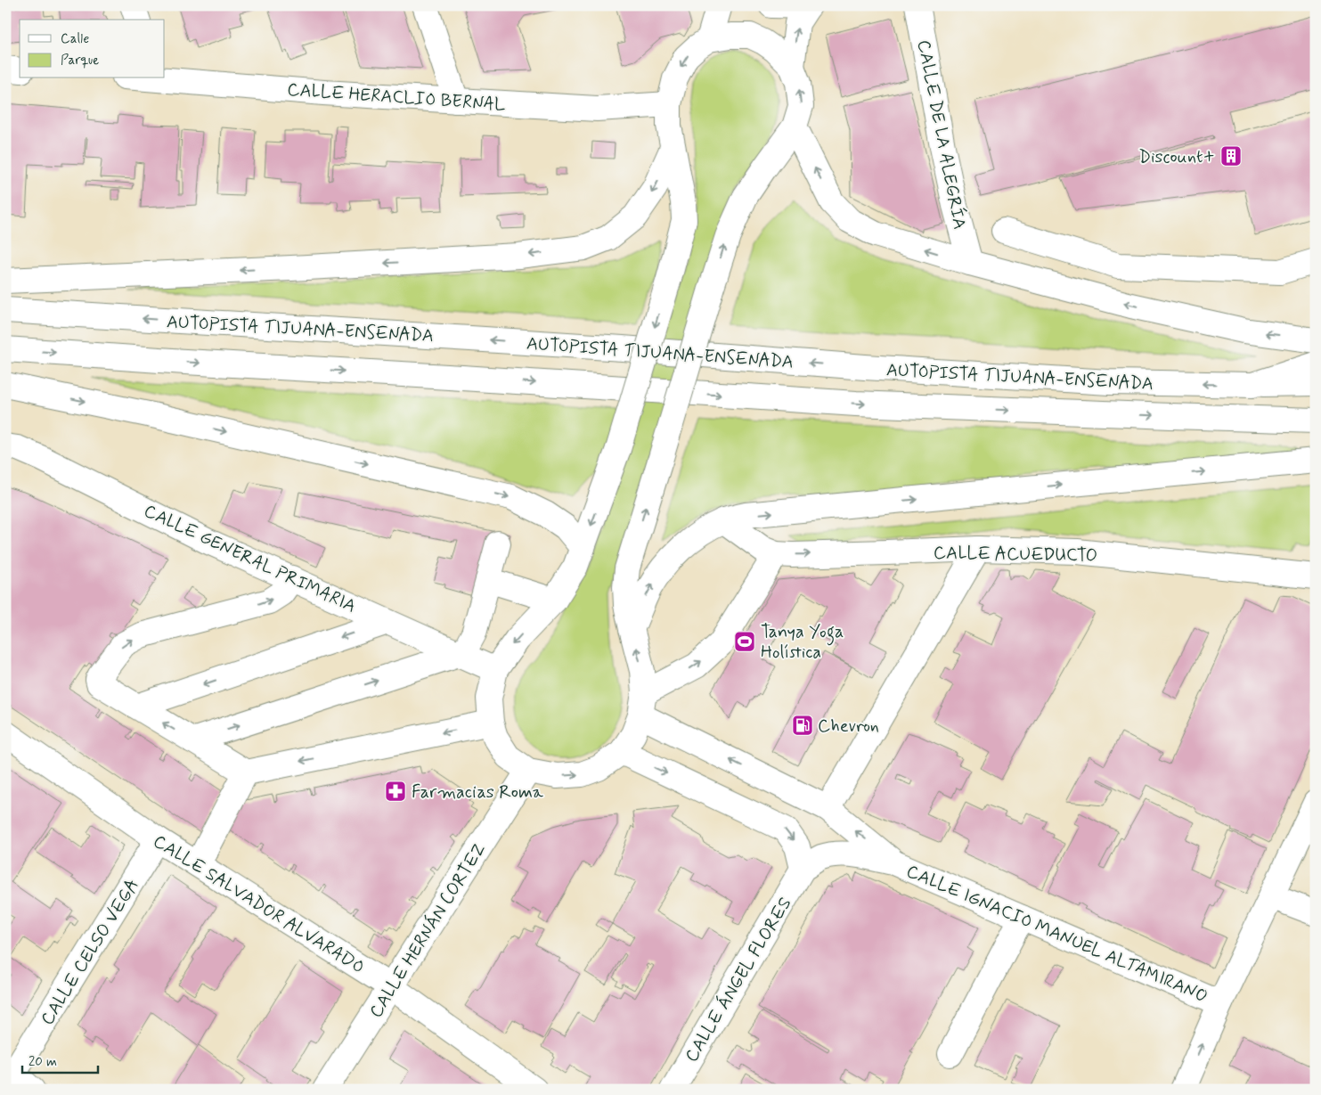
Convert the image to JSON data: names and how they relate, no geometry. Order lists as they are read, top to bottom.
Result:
{
  "streets": {
    "main road": [
      "CALLE HERACLIO BERNAL",
      "CALLE DE LA ALEGRÍA",
      "AUTOPISTA TIJUANA-ENSENADA",
      "CALLE ACUEDUCTO",
      "CALLE GENERAL PRIMARIA",
      "CALLE SALVADOR ALVARADO",
      "CALLE HERNÁN CORTEZ",
      "CALLE IGNACIO MANUEL ALTAMIRANO",
      "CALLE CELSO VEGA",
      "CALLE ÁNGEL FLORES"
    ]
  },
  "crossings": [
    ["CALLE SALVADOR ALVARADO", "CALLE HERNÁN CORTEZ"],
    ["CALLE SALVADOR ALVARADO", "CALLE CELSO VEGA"],
    ["CALLE IGNACIO MANUEL ALTAMIRANO", "CALLE ÁNGEL FLORES"]
  ],
  "places": {
    "building": ["Discount+"],
    "sports": ["Tanya Yoga Holística"],
    "fuel station": ["Chevron"],
    "pharmacy": ["Farmacias Roma"]
  },
  "legend": ["Calle", "Parque"],
  "scale_bar": "20 m"
}
